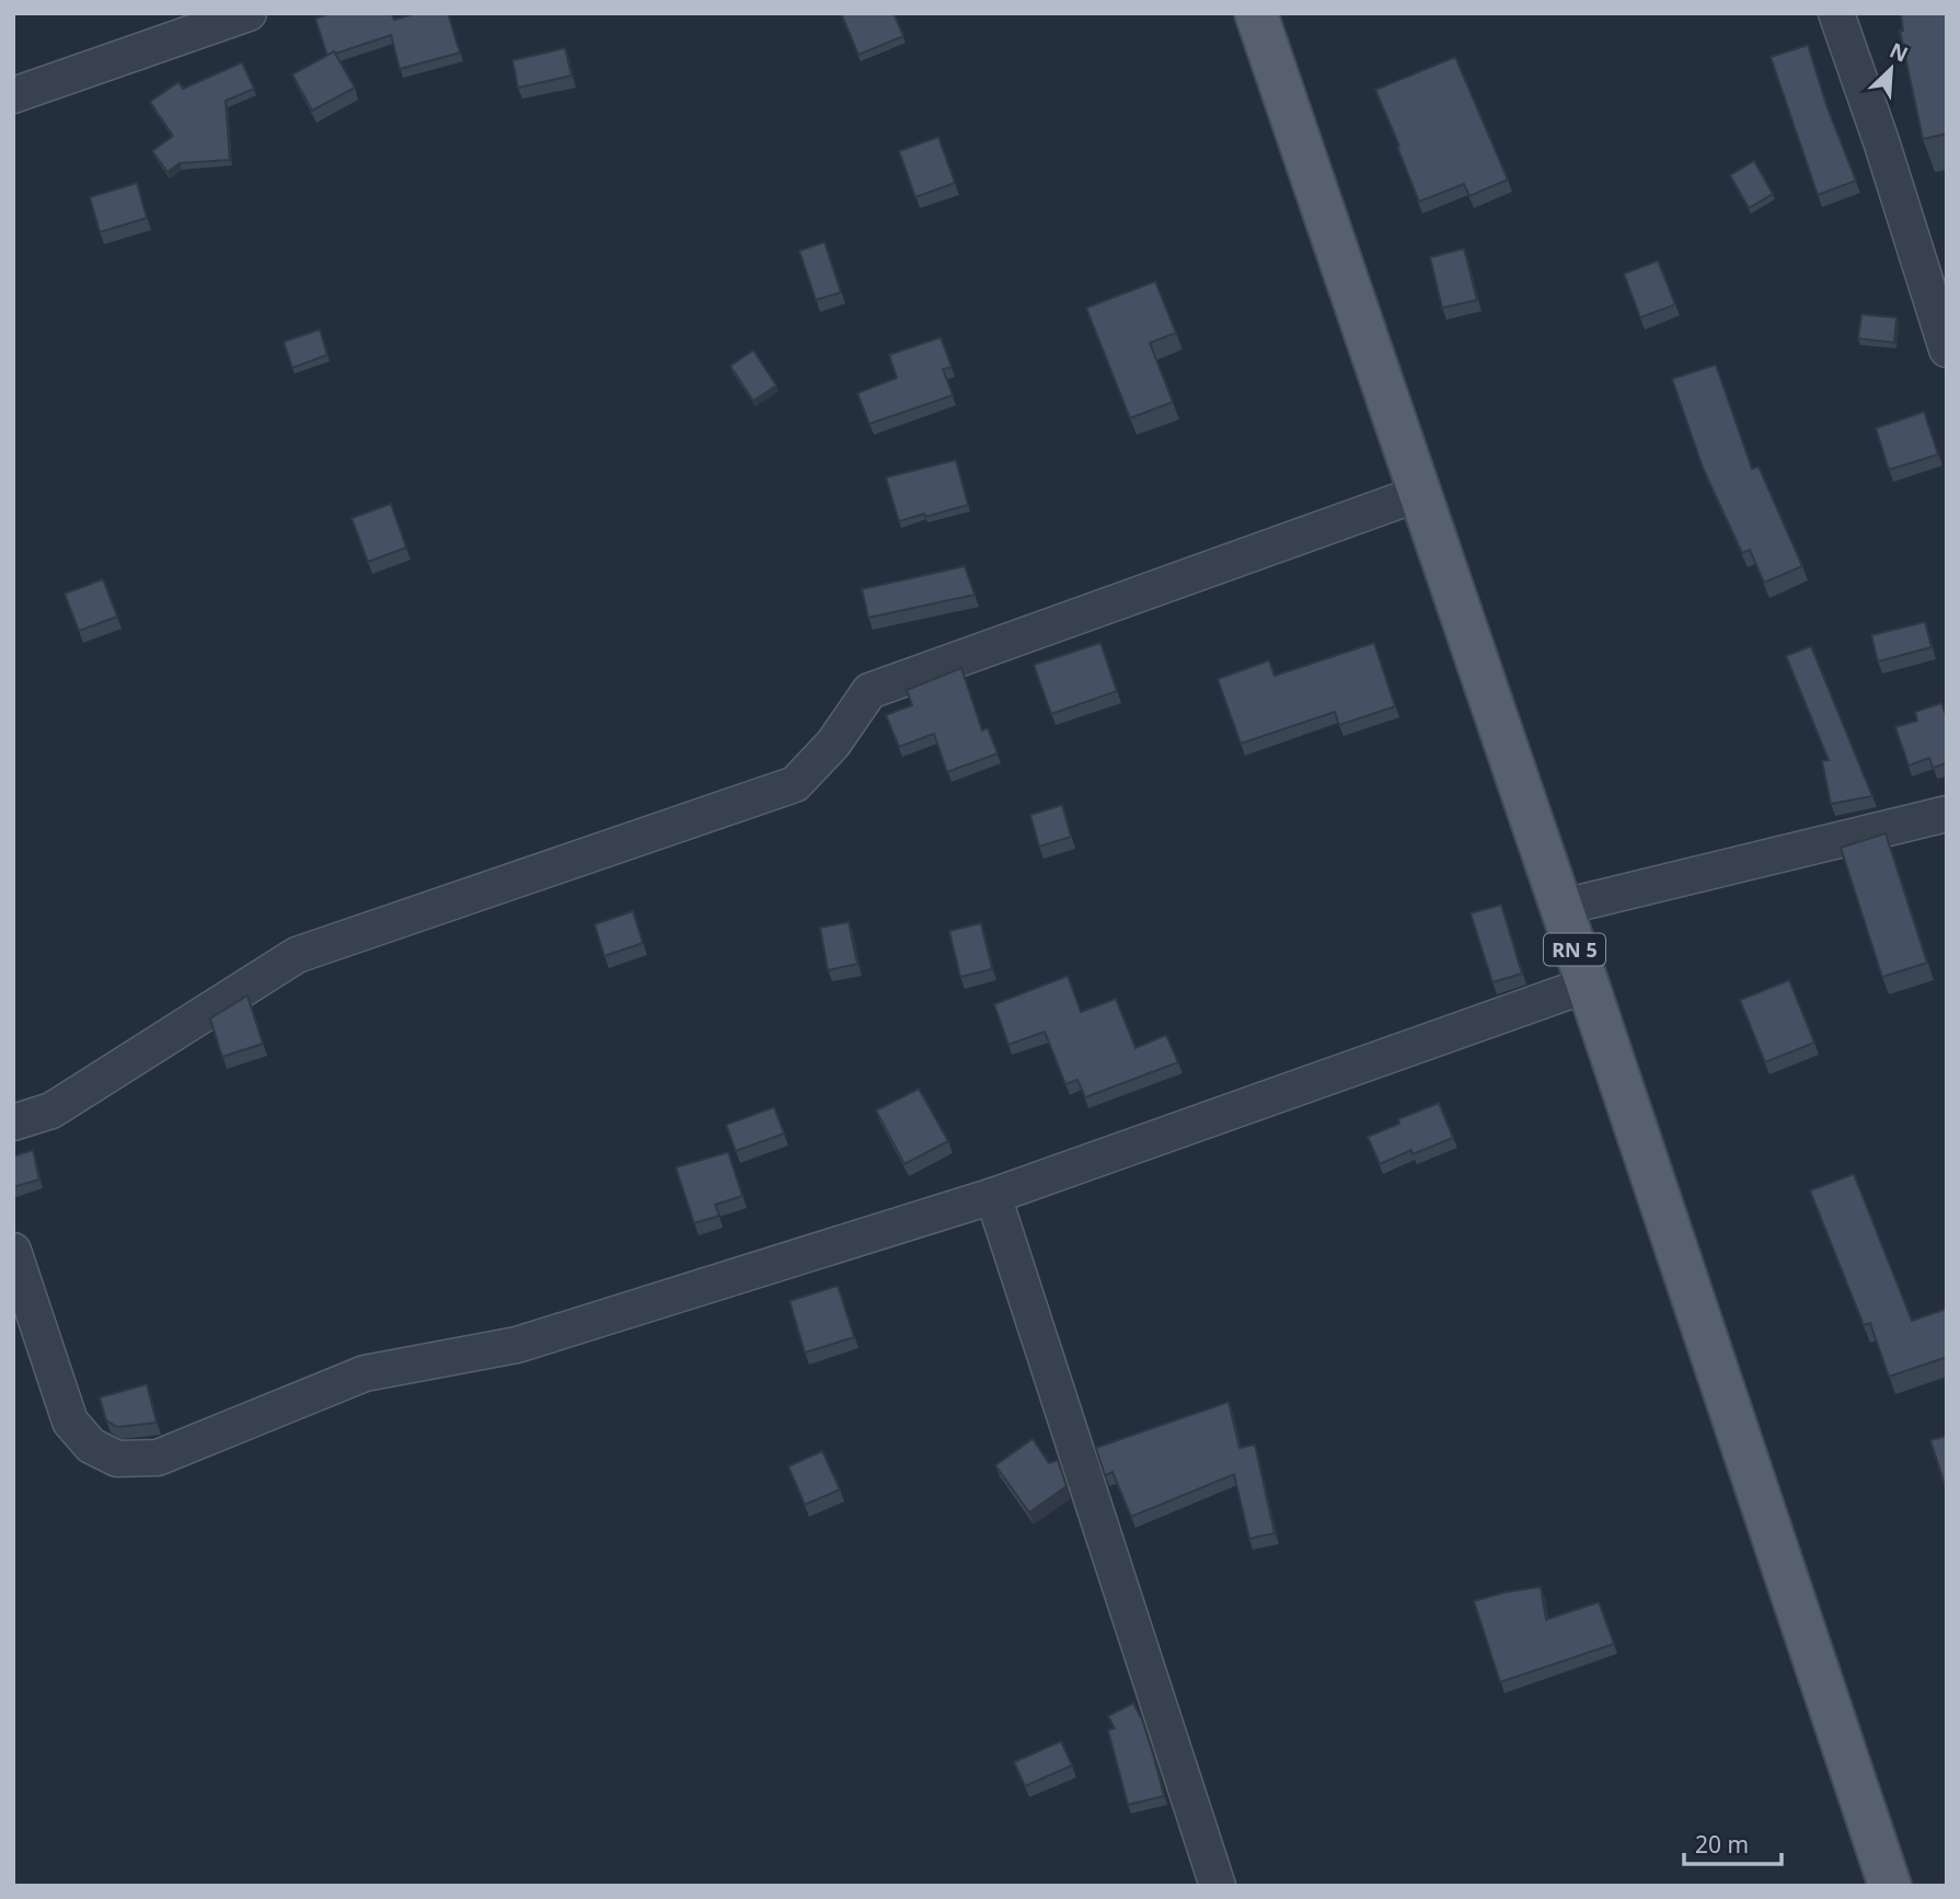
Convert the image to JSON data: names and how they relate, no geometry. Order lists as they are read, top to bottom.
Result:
{
  "streets": {
    "main road": ["RN 5"]
  },
  "scale_bar": "20 m",
  "north": "top right"
}
